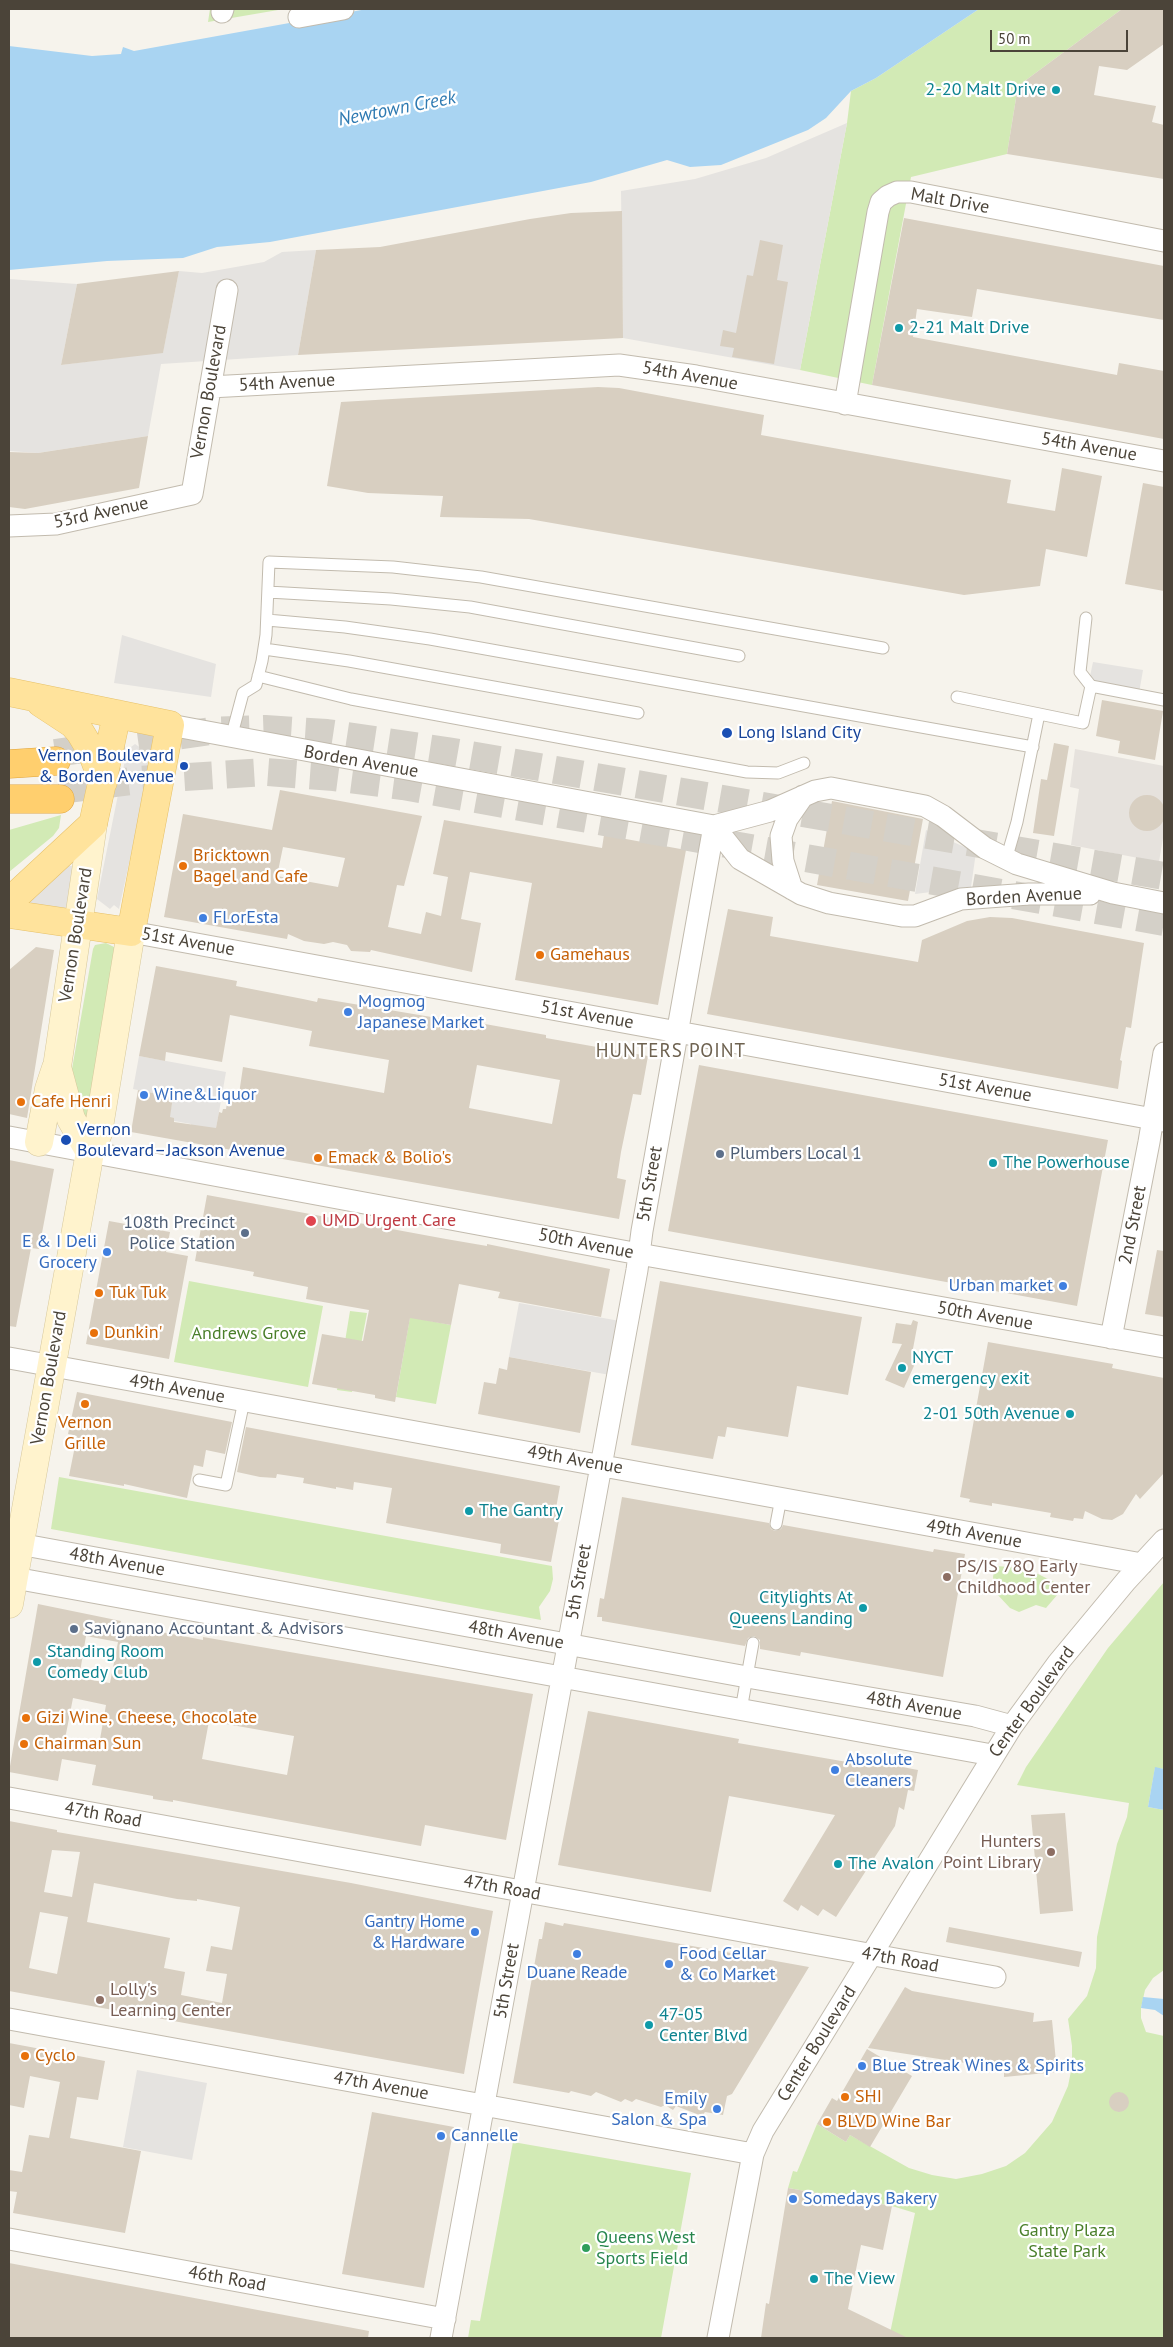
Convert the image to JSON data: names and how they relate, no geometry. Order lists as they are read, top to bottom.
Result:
{
  "streets": {
    "main road": ["Vernon Boulevard", "Borden Avenue", "51st Avenue"],
    "street": [
      "Malt Drive",
      "54th Avenue",
      "53rd Avenue",
      "5th Street",
      "2nd Street",
      "50th Avenue",
      "49th Avenue",
      "48th Avenue",
      "Center Boulevard",
      "47th Road",
      "47th Avenue",
      "46th Road"
    ]
  },
  "crossings": [
    ["Malt Drive", "54th Avenue"],
    ["54th Avenue", "Vernon Boulevard"],
    ["Vernon Boulevard", "53rd Avenue"],
    ["Vernon Boulevard", "Borden Avenue"],
    ["Vernon Boulevard", "51st Avenue"],
    ["Vernon Boulevard", "50th Avenue"],
    ["Vernon Boulevard", "49th Avenue"],
    ["Vernon Boulevard", "48th Avenue"],
    ["Borden Avenue", "5th Street"],
    ["51st Avenue", "5th Street"],
    ["51st Avenue", "2nd Street"],
    ["5th Street", "50th Avenue"],
    ["5th Street", "49th Avenue"],
    ["5th Street", "48th Avenue"],
    ["5th Street", "47th Road"],
    ["5th Street", "47th Avenue"],
    ["5th Street", "46th Road"],
    ["2nd Street", "50th Avenue"],
    ["49th Avenue", "Center Boulevard"],
    ["48th Avenue", "Center Boulevard"],
    ["Center Boulevard", "47th Road"],
    ["Center Boulevard", "47th Avenue"]
  ],
  "districts": ["HUNTERS POINT"],
  "water": ["Newtown Creek"],
  "parks": ["Andrews Grove", "Gantry Plaza State Park"],
  "places": [
    "2-20 Malt Drive",
    "2-21 Malt Drive",
    "Long Island City",
    "Vernon Boulevard & Borden Avenue",
    "Bricktown Bagel and Cafe",
    "FLorEsta",
    "Gamehaus",
    "Mogmog Japanese Market",
    "Wine&Liquor",
    "Cafe Henri",
    "Vernon Boulevard–Jackson Avenue",
    "Plumbers Local 1",
    "Emack & Bolio's",
    "The Powerhouse",
    "UMD Urgent Care",
    "108th Precinct Police Station",
    "E & I Deli Grocery",
    "Urban market",
    "Tuk Tuk",
    "Dunkin'",
    "NYCT emergency exit",
    "Vernon Grille",
    "2-01 50th Avenue",
    "The Gantry",
    "PS/IS 78Q Early Childhood Center",
    "Citylights At Queens Landing",
    "Savignano Accountant & Advisors",
    "Standing Room Comedy Club",
    "Gizi Wine, Cheese, Chocolate",
    "Chairman Sun",
    "Absolute Cleaners",
    "Hunters Point Library",
    "The Avalon",
    "Gantry Home & Hardware",
    "Duane Reade",
    "Food Cellar & Co Market",
    "Lolly's Learning Center",
    "47-05 Center Blvd",
    "Cyclo",
    "Blue Streak Wines & Spirits",
    "SHI",
    "Emily Salon & Spa",
    "BLVD Wine Bar",
    "Cannelle",
    "Somedays Bakery",
    "Queens West Sports Field",
    "The View"
  ],
  "scale_bar": "50 m"
}
